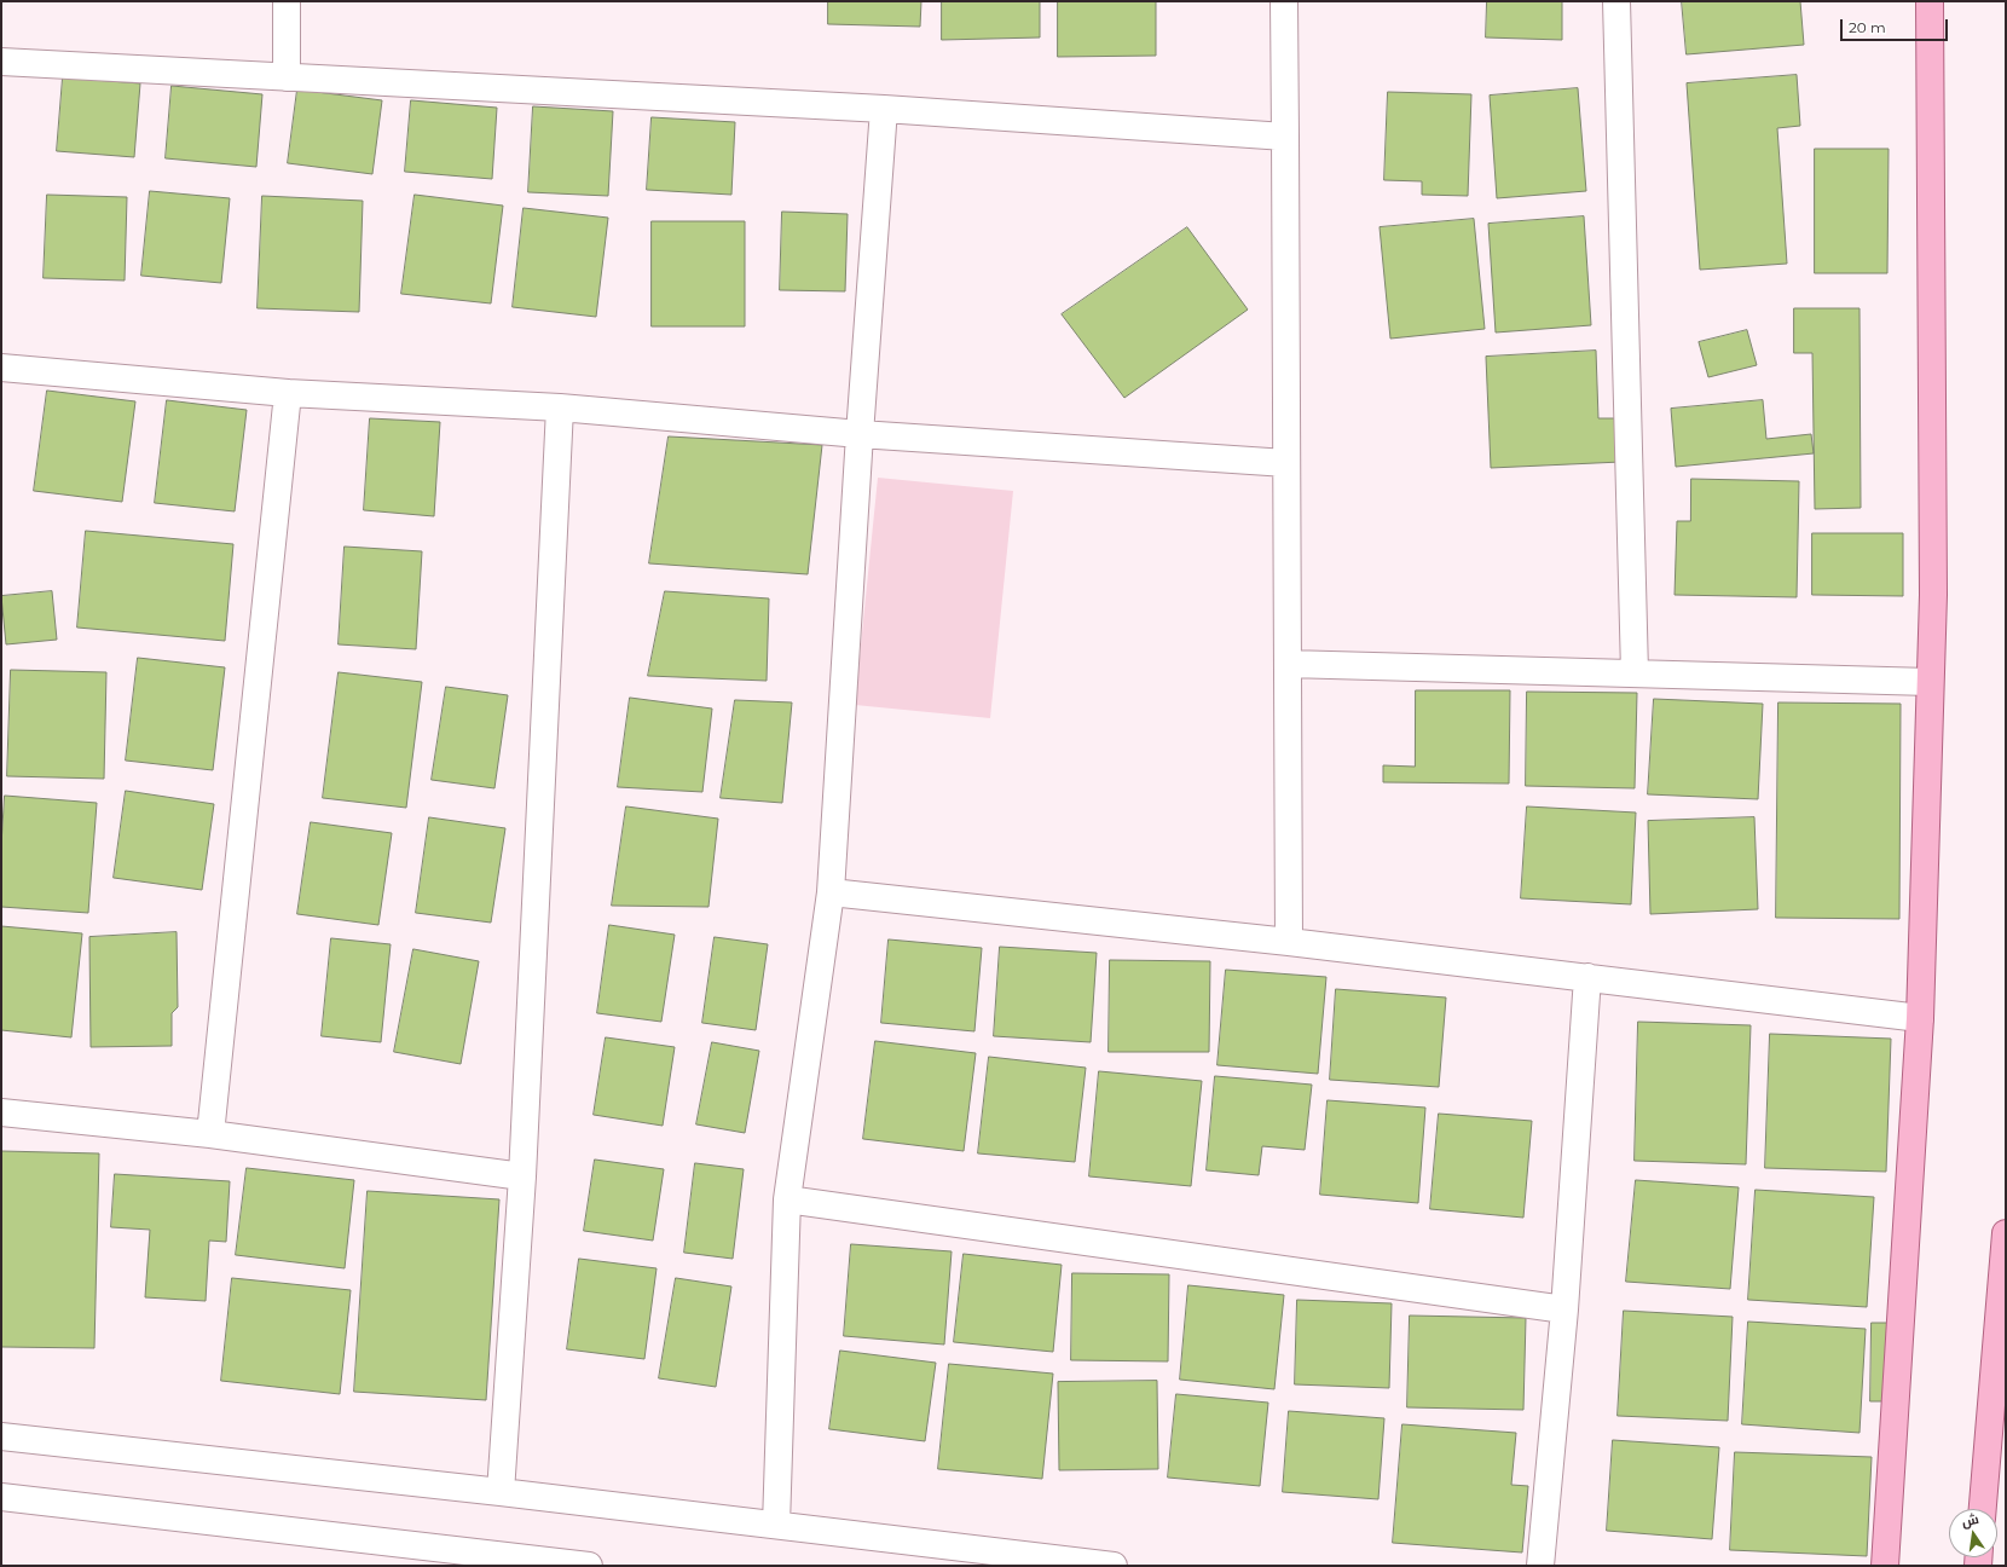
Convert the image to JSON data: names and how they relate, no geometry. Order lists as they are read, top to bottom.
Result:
{
  "scale_bar": "20 m",
  "north": "top"
}
